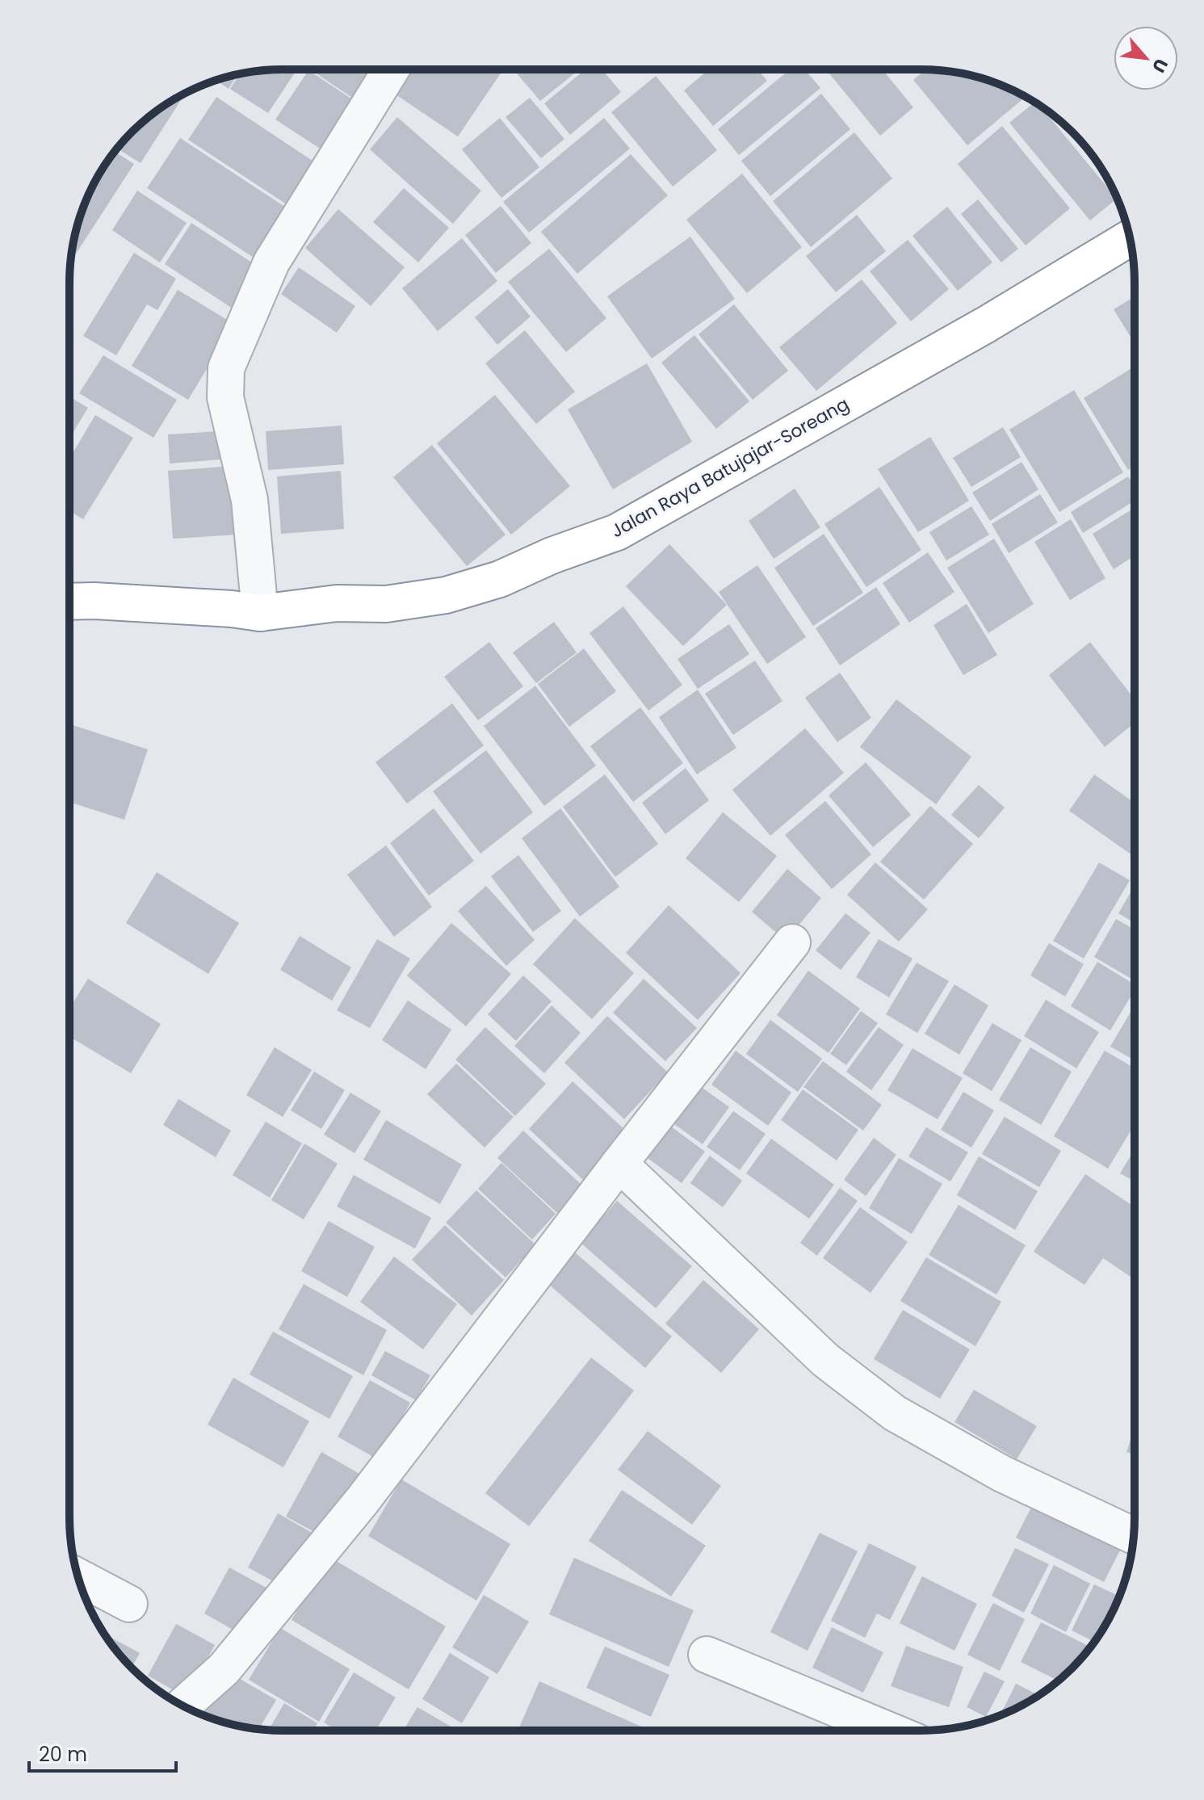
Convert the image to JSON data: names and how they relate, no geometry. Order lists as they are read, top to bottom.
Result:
{
  "streets": {
    "highway": ["Jalan Raya Batujajar-Soreang"]
  },
  "scale_bar": "20 m",
  "north": "bottom right"
}
